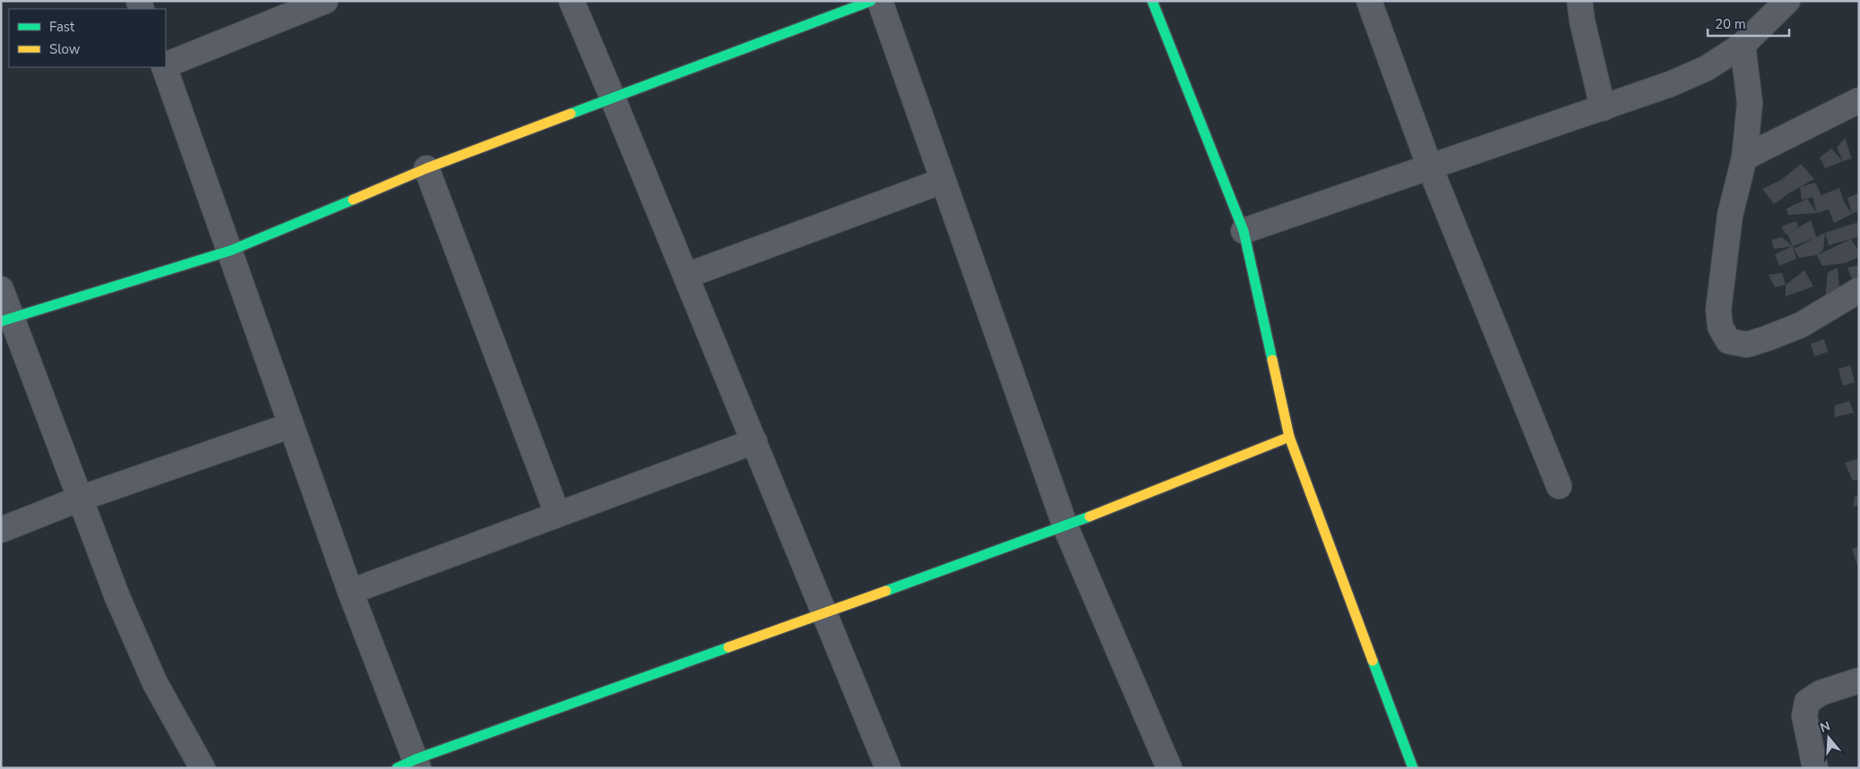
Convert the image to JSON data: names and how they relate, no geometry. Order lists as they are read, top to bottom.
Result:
{
  "legend": ["Fast", "Slow"],
  "scale_bar": "20 m",
  "north": "top"
}
